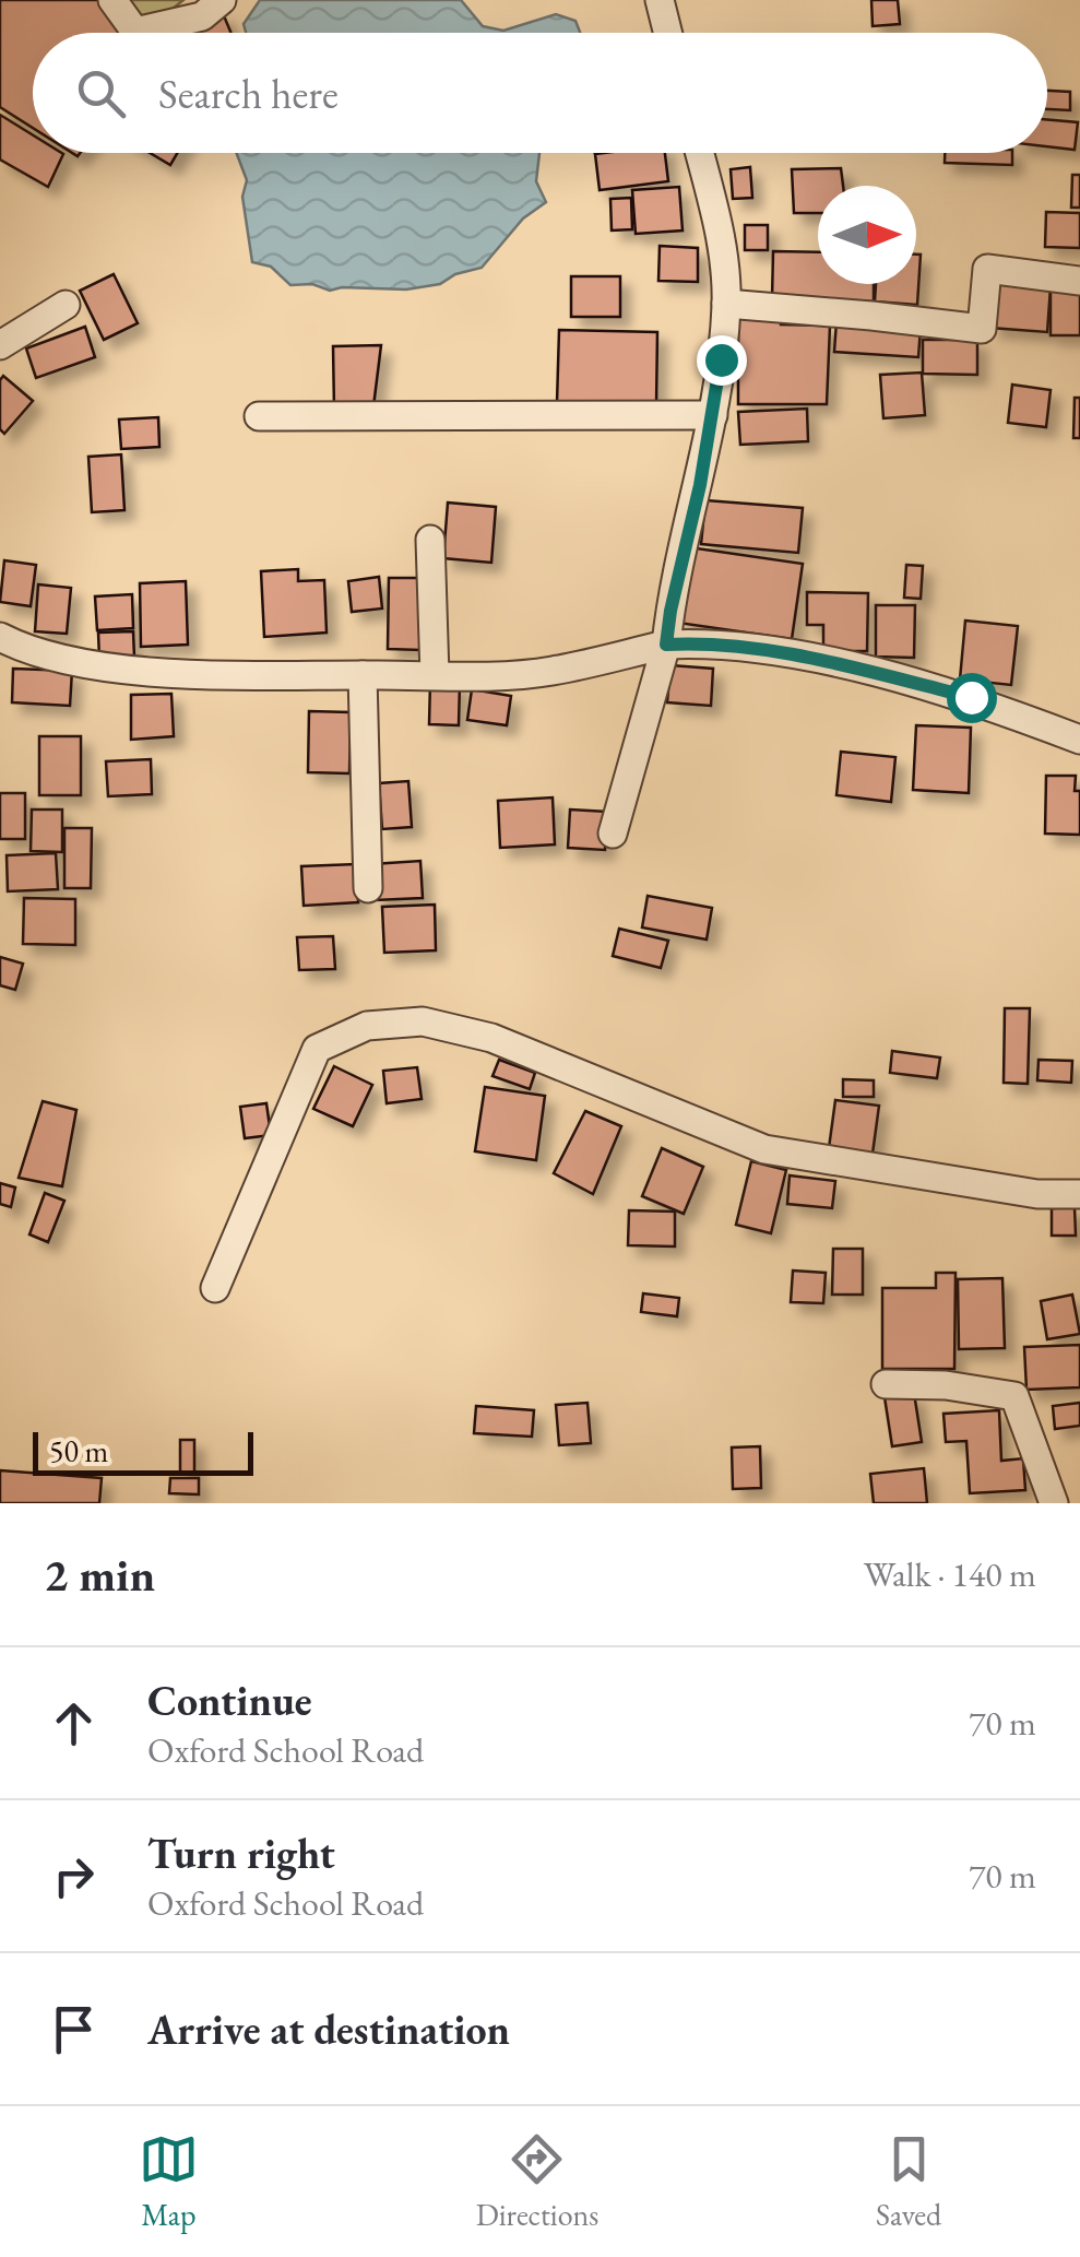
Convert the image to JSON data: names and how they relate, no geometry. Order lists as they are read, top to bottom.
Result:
{
  "scale_bar": "50 m",
  "north": "right",
  "page": {
    "search": "Search here",
    "scale": "50 m",
    "heading": ["2 min", "Walk · 140 m"],
    "list": [
      ["Continue", "Oxford School Road", "70 m"],
      ["Turn right", "Oxford School Road", "70 m"],
      "Arrive at destination"
    ],
    "nav": ["Map", "Directions", "Saved"]
  }
}
